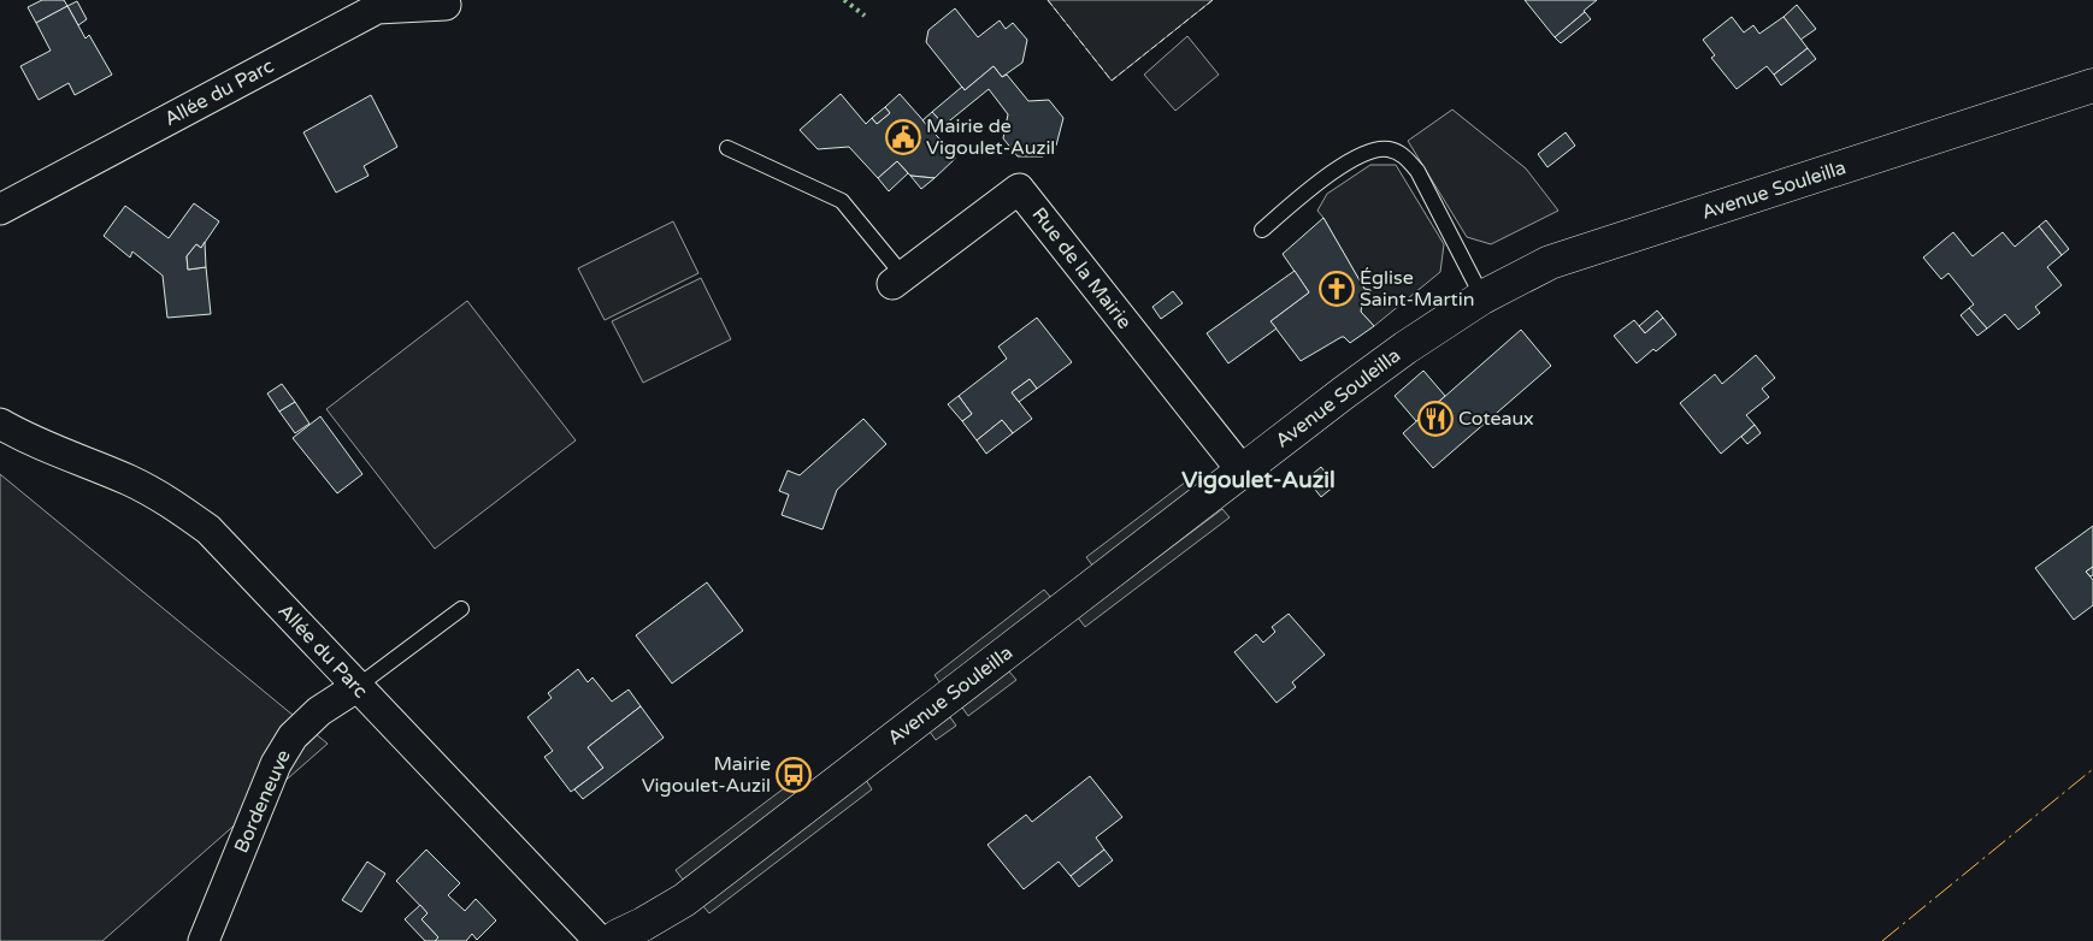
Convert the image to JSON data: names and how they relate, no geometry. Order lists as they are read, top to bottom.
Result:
{
  "streets": {
    "street": [
      "Allée du Parc",
      "Avenue Souleilla",
      "Rue de la Mairie",
      "Bordeneuve"
    ]
  },
  "crossings": [
    ["Allée du Parc", "Avenue Souleilla"],
    ["Allée du Parc", "Bordeneuve"],
    ["Avenue Souleilla", "Rue de la Mairie"]
  ],
  "districts": ["Vigoulet-Auzil"],
  "places": {
    "public building": ["Mairie de Vigoulet-Auzil"],
    "church": ["Église Saint-Martin"],
    "restaurant": ["Coteaux"],
    "bus stop": ["Mairie Vigoulet-Auzil"]
  }
}
